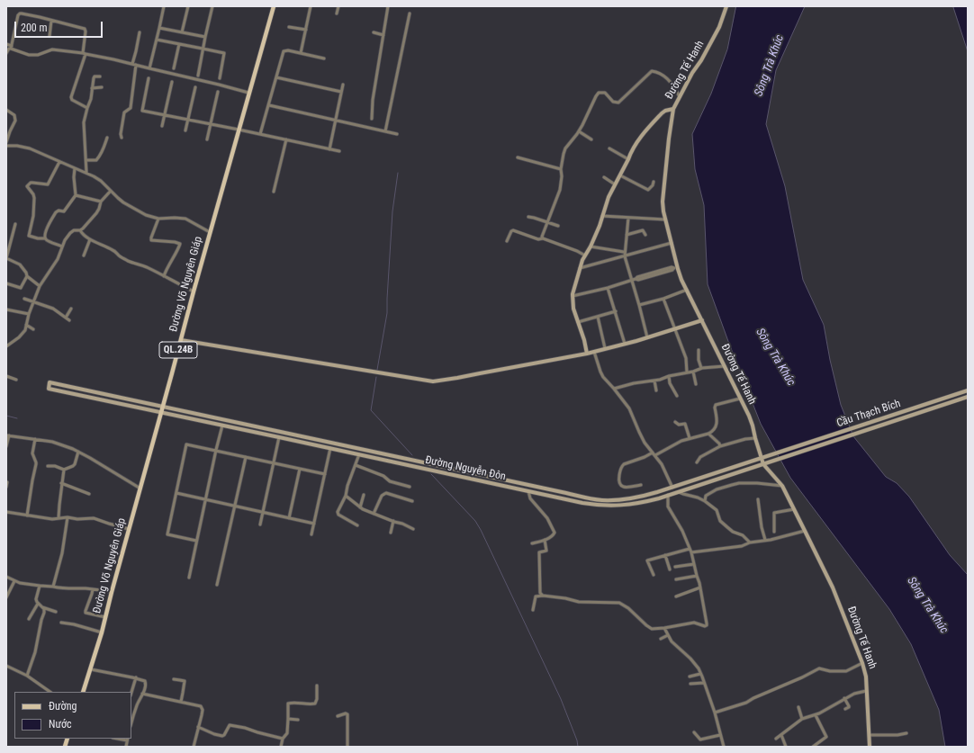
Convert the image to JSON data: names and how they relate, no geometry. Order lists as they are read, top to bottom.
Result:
{
  "streets": {
    "main road": [
      "Đường Tế Hanh",
      "Đường Võ Nguyên Giáp",
      "QL.24B",
      "Cầu Thạch Bích",
      "Đường Nguyễn Đôn"
    ]
  },
  "crossings": [
    ["Đường Tế Hanh", "Cầu Thạch Bích"],
    ["Đường Tế Hanh", "Đường Nguyễn Đôn"],
    ["Đường Võ Nguyên Giáp", "Đường Nguyễn Đôn"],
    ["Cầu Thạch Bích", "Đường Nguyễn Đôn"]
  ],
  "water": ["Sông Trà Khúc"],
  "legend": ["Đường", "Nước"],
  "scale_bar": "200 m"
}
